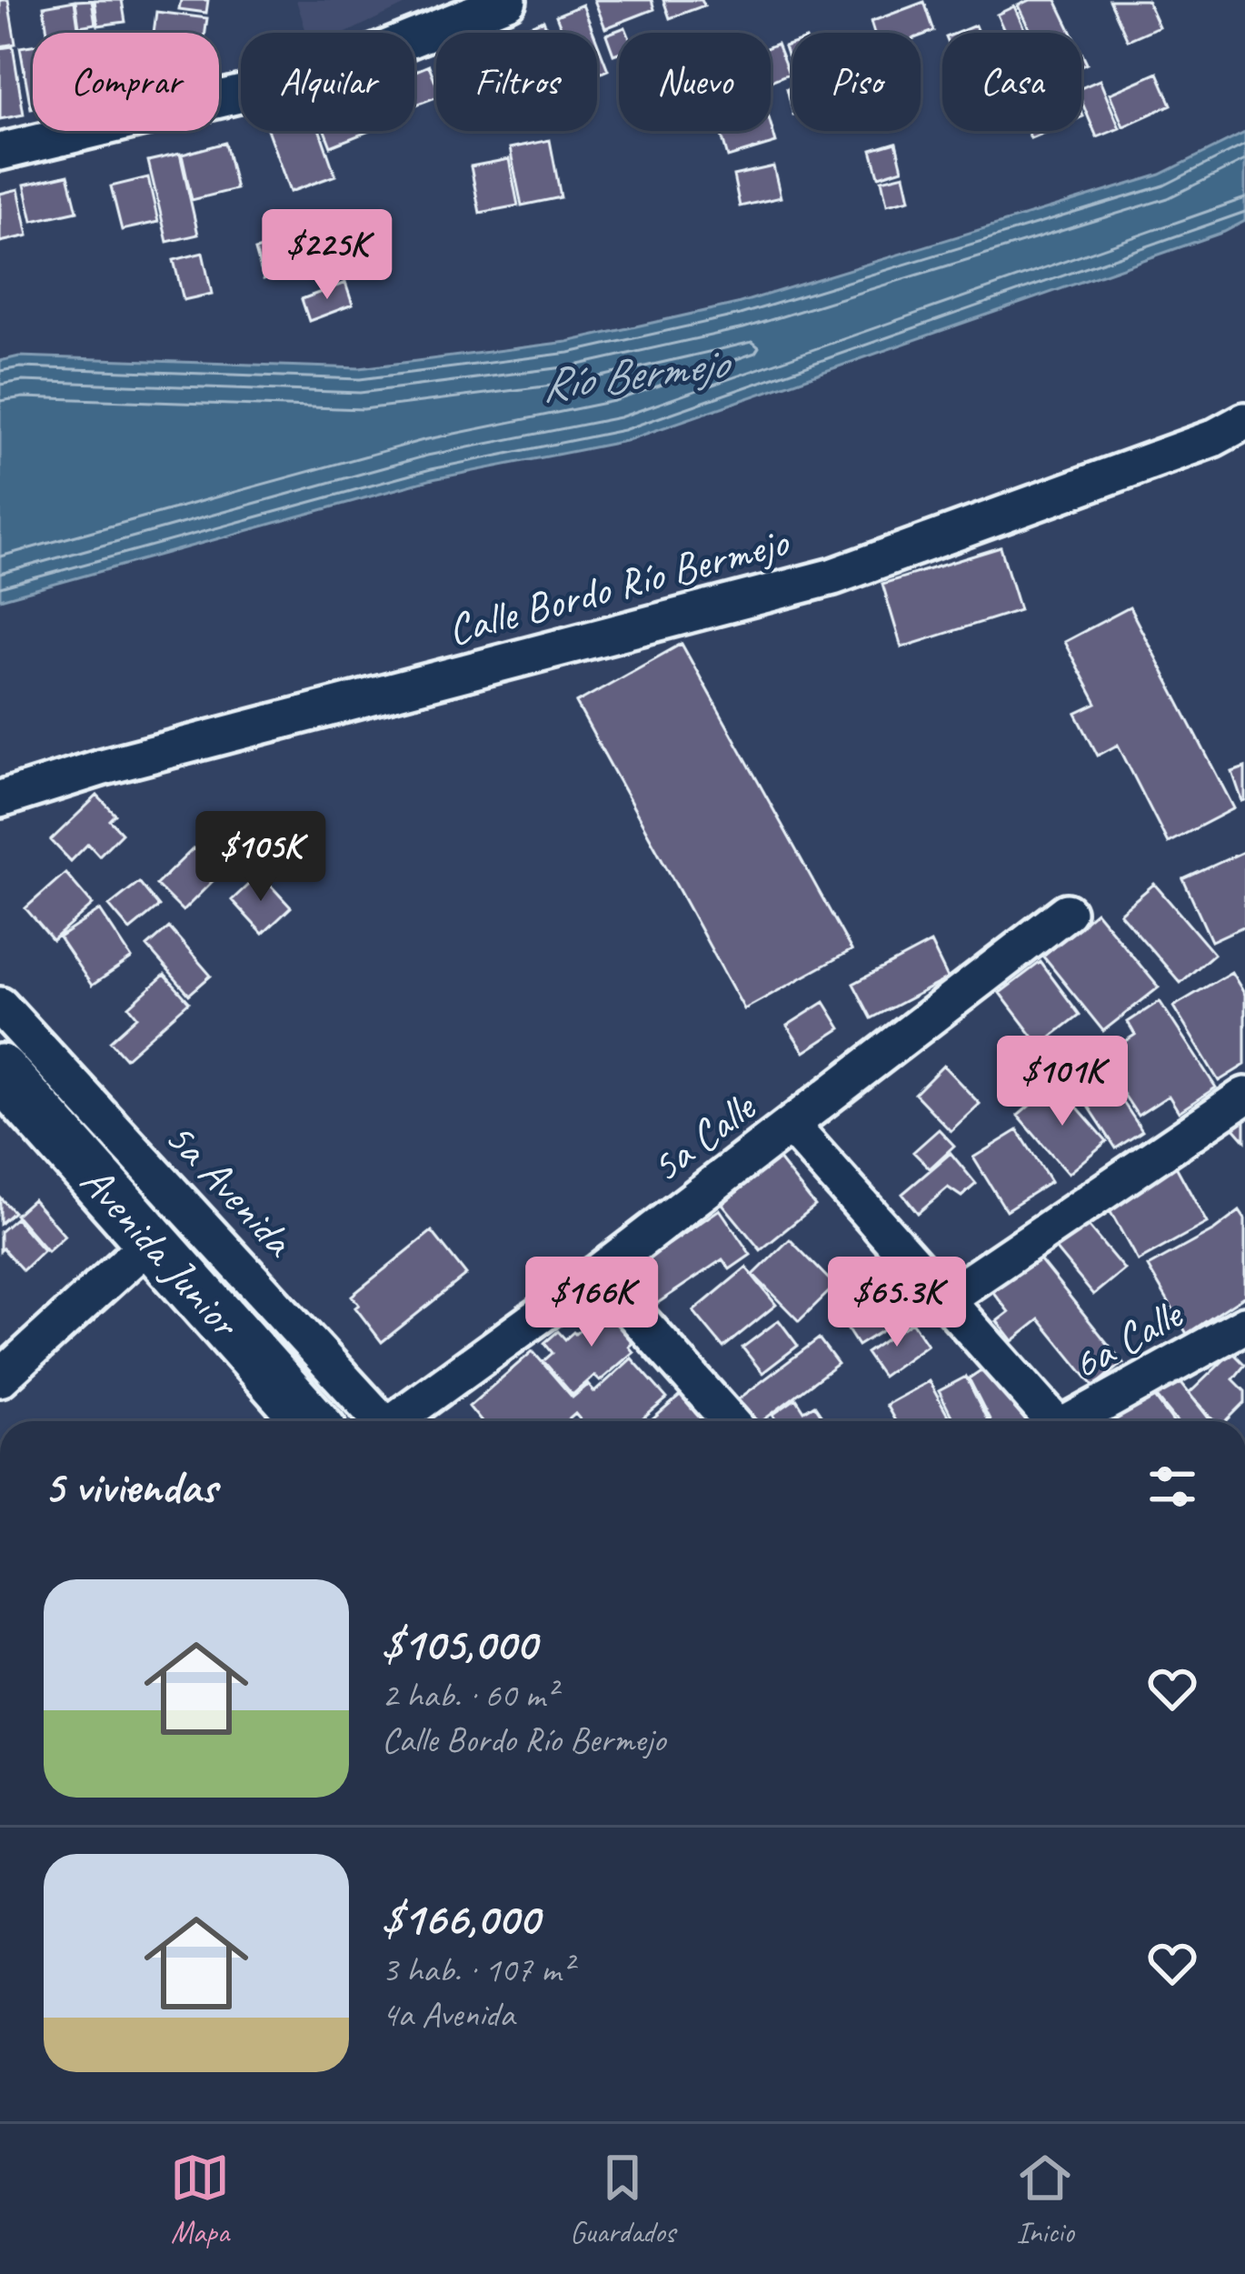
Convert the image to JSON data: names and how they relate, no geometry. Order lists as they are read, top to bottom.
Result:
{
  "streets": {
    "main road": ["Avenida Junior"],
    "street": [
      "Calle Bordo Río Bermejo",
      "5a Calle",
      "5a Avenida",
      "6a Calle"
    ]
  },
  "water": ["Río Bermejo"],
  "page": {
    "chip": [
      "Comprar",
      "Alquilar",
      "Filtros",
      "Nuevo",
      "Piso",
      "Casa"
    ],
    "price": [
      "$225K",
      "$105K",
      "$101K",
      "$166K",
      "$65.3K"
    ],
    "heading": "5 viviendas",
    "list": [
      {
        "name": "$105,000",
        "note": "2 hab. · 60 m² · Calle Bordo Río Bermejo"
      },
      {
        "name": "$166,000",
        "note": "3 hab. · 107 m² · 4a Avenida"
      }
    ],
    "tabs": ["Mapa", "Guardados", "Inicio"]
  }
}
